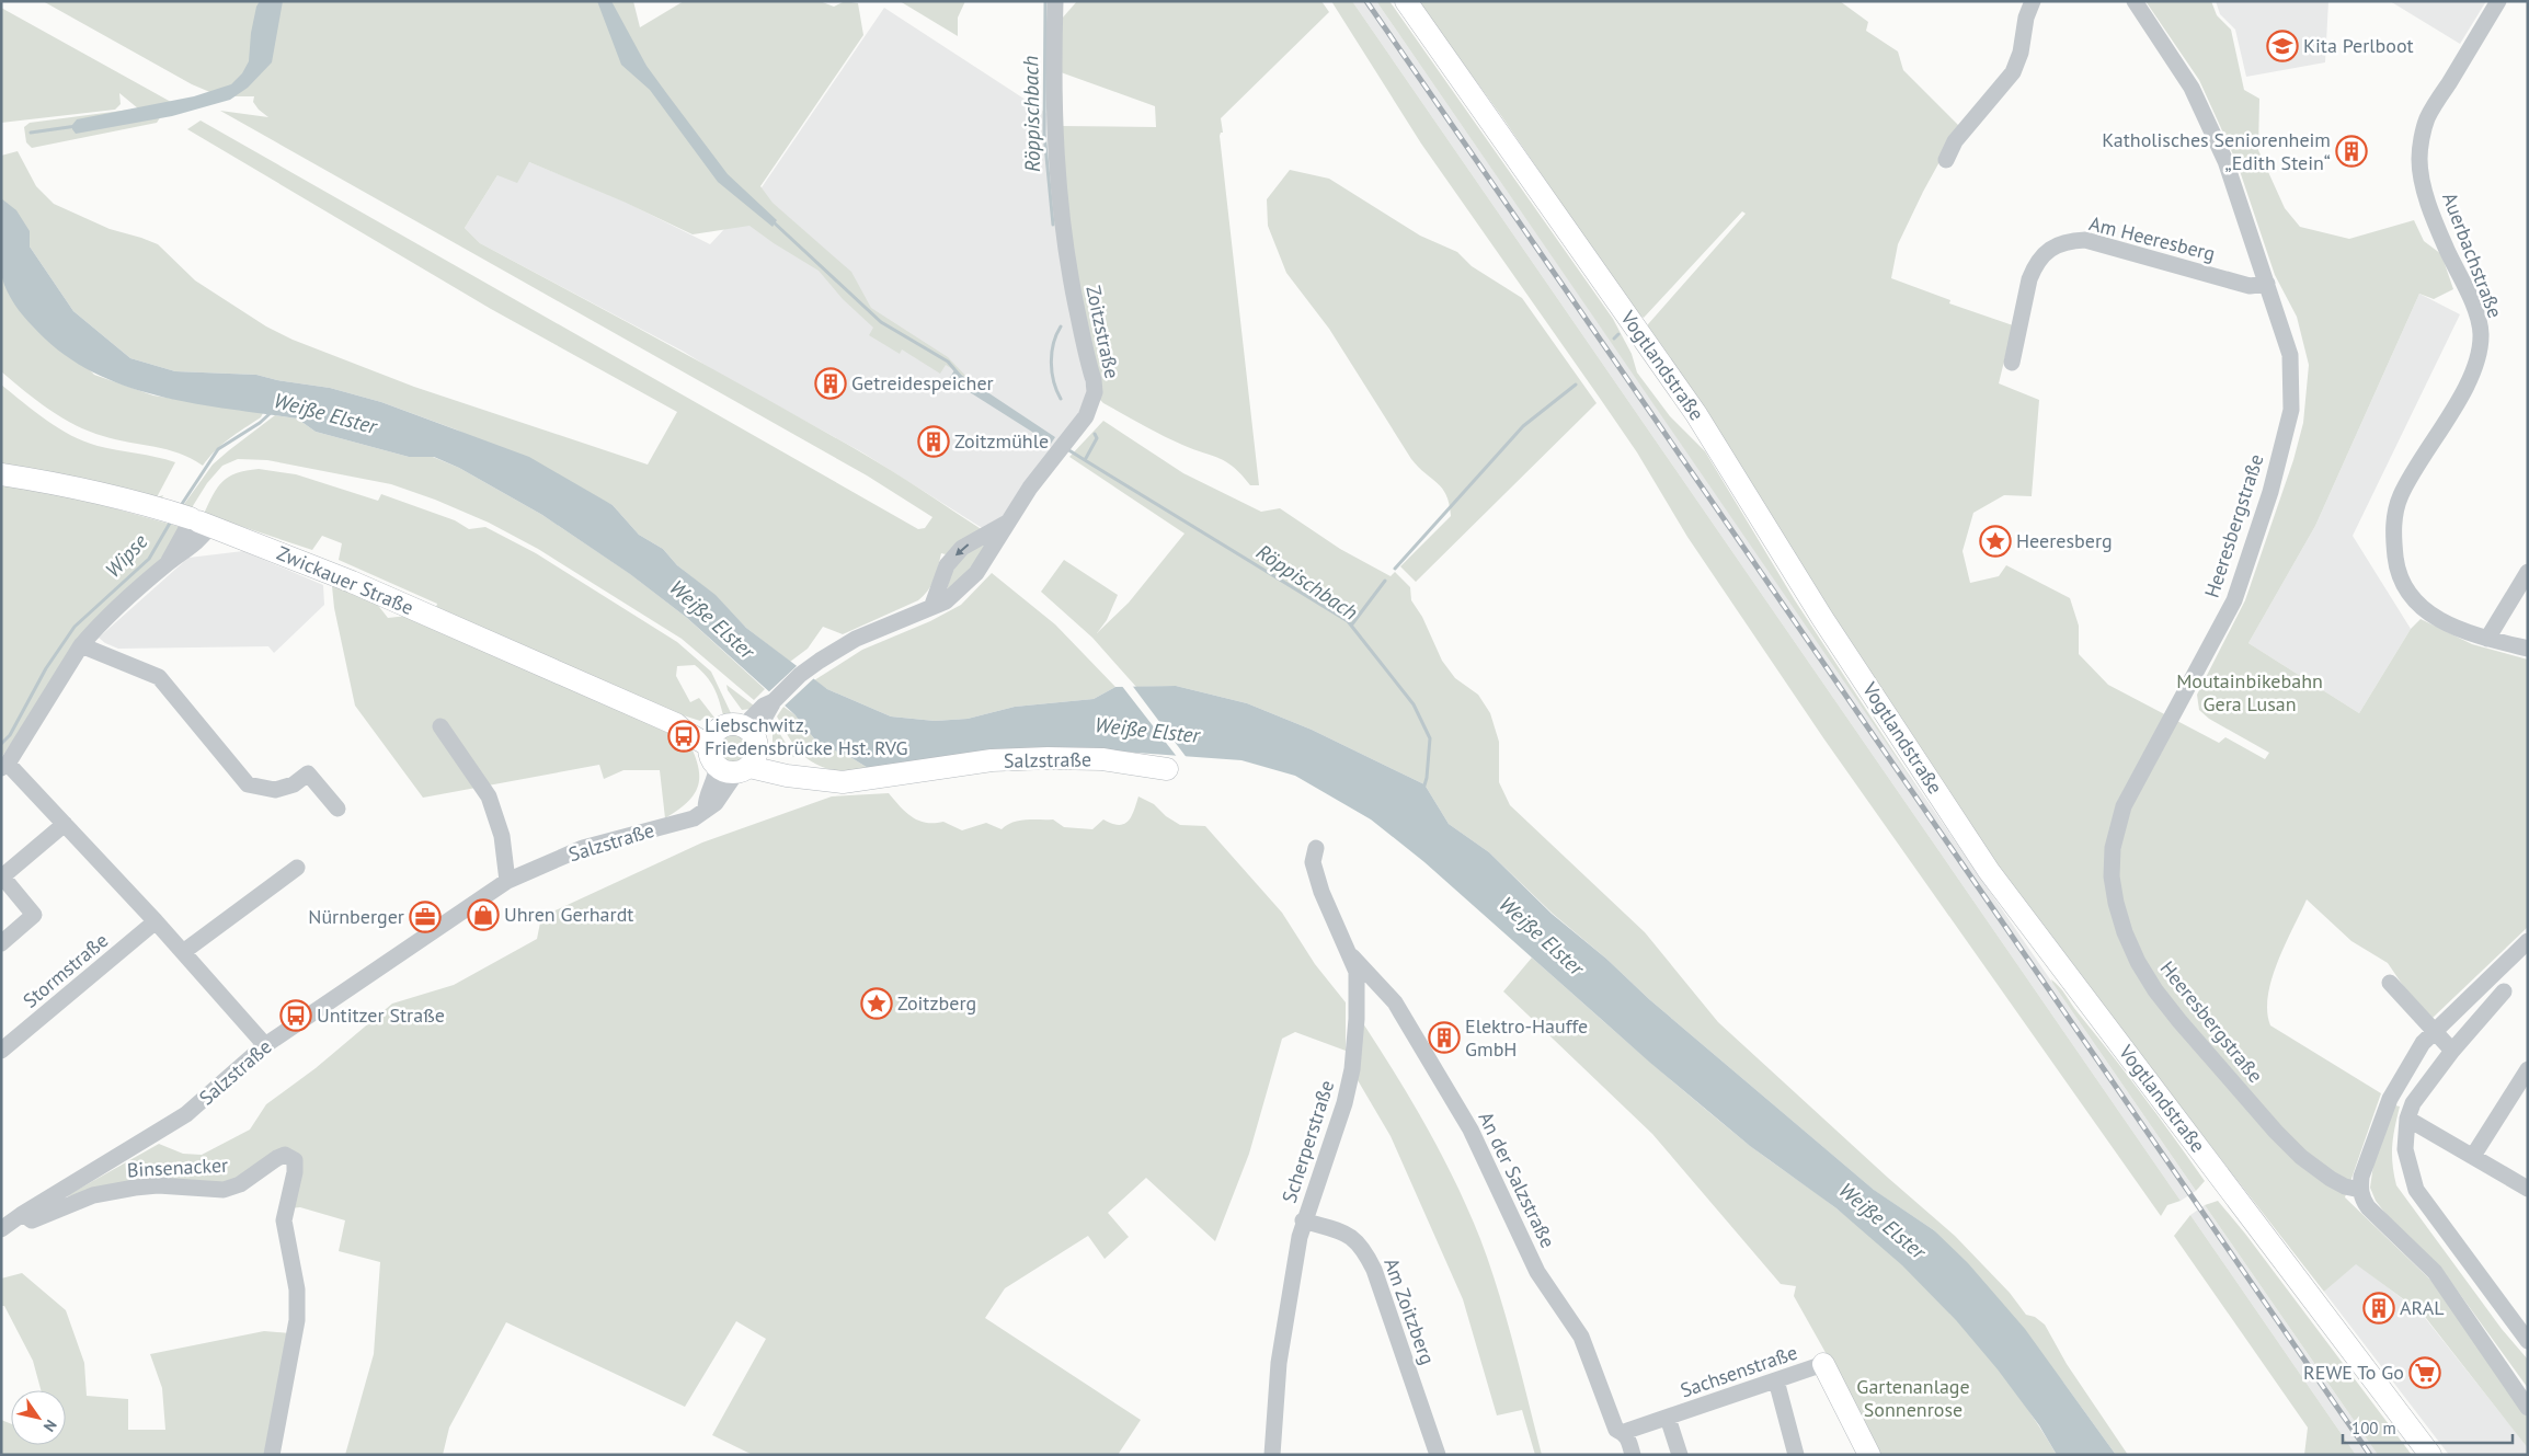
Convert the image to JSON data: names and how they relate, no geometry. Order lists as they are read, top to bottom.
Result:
{
  "streets": {
    "main road": ["Vogtlandstraße", "Zwickauer Straße", "Salzstraße"],
    "street": [
      "Am Heeresberg",
      "Auerbachstraße",
      "Zoitzstraße",
      "Heeresbergstraße",
      "Stormstraße",
      "Scherperstraße",
      "Binsenacker",
      "An der Salzstraße",
      "Am Zoitzberg",
      "Sachsenstraße"
    ]
  },
  "crossings": [
    ["Am Heeresberg", "Heeresbergstraße"],
    ["Zoitzstraße", "Zwickauer Straße"],
    ["Zoitzstraße", "Salzstraße"],
    ["Zwickauer Straße", "Salzstraße"],
    ["Salzstraße", "Binsenacker"],
    ["Scherperstraße", "An der Salzstraße"],
    ["Scherperstraße", "Am Zoitzberg"],
    ["An der Salzstraße", "Sachsenstraße"]
  ],
  "water": ["Röppischbach", "Weiße Elster", "Wipse"],
  "parks": ["Moutainbikebahn Gera Lusan", "Gartenanlage Sonnenrose"],
  "places": {
    "school or university": ["Kita Perlboot"],
    "building": [
      "Katholisches Seniorenheim „Edith Stein“",
      "Getreidespeicher",
      "Zoitzmühle",
      "Elektro-Hauffe GmbH",
      "ARAL"
    ],
    "place": ["Heeresberg", "Zoitzberg"],
    "bus stop": ["Liebschwitz, Friedensbrücke Hst. RVG", "Untitzer Straße"],
    "shop": ["Uhren Gerhardt"],
    "office": ["Nürnberger"],
    "supermarket": ["REWE To Go"]
  },
  "scale_bar": "100 m",
  "north": "bottom right"
}
